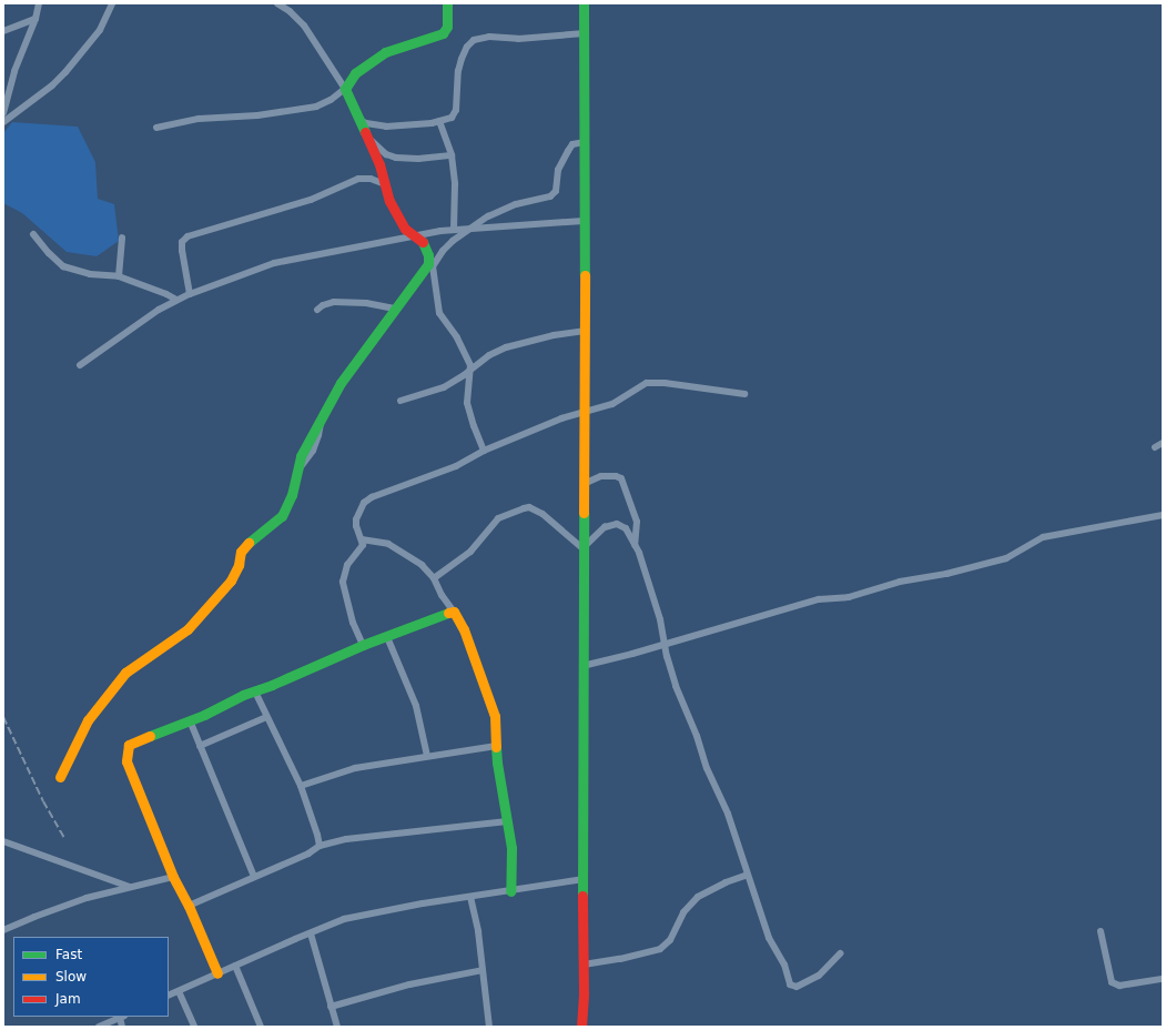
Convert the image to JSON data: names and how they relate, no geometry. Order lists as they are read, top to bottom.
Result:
{
  "legend": ["Fast", "Slow", "Jam"]
}
